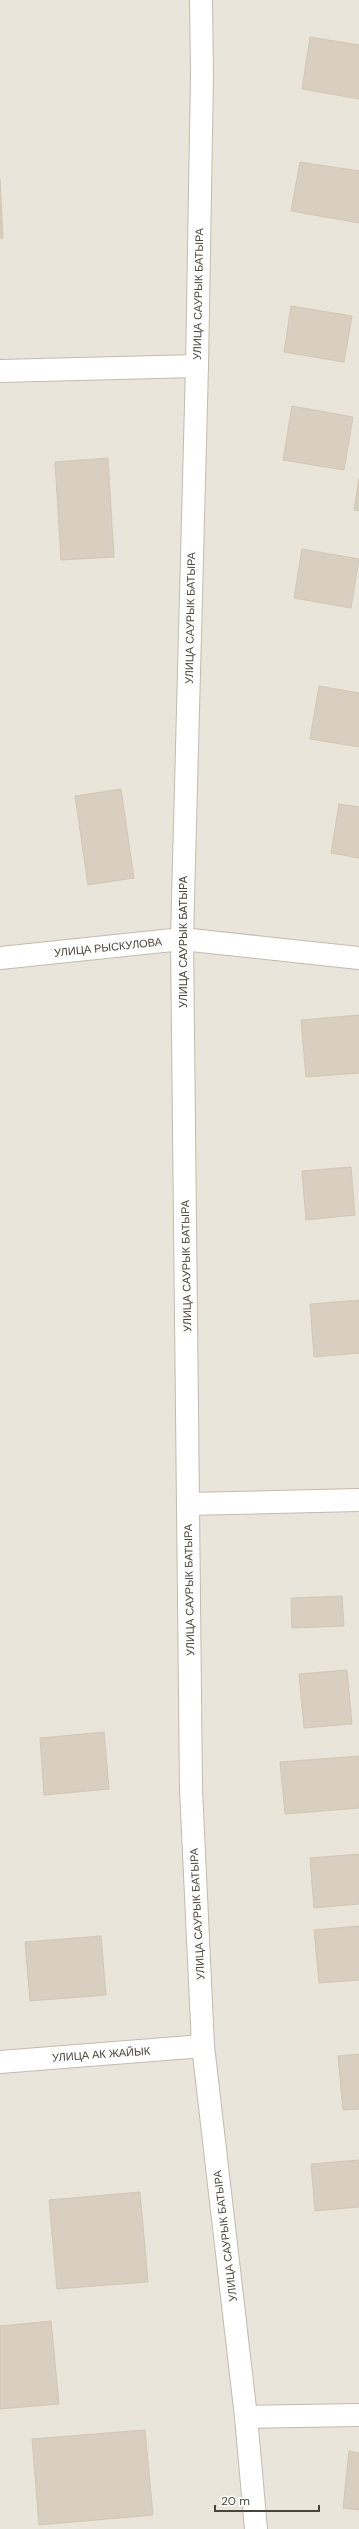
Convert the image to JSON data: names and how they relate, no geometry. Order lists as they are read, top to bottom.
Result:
{
  "streets": {
    "street": ["УЛИЦА САУРЫК БАТЫРА", "УЛИЦА РЫСКУЛОВА", "УЛИЦА АК ЖАЙЫК"]
  },
  "crossings": [
    ["УЛИЦА САУРЫК БАТЫРА", "УЛИЦА РЫСКУЛОВА"],
    ["УЛИЦА САУРЫК БАТЫРА", "УЛИЦА АК ЖАЙЫК"]
  ],
  "scale_bar": "20 m"
}
